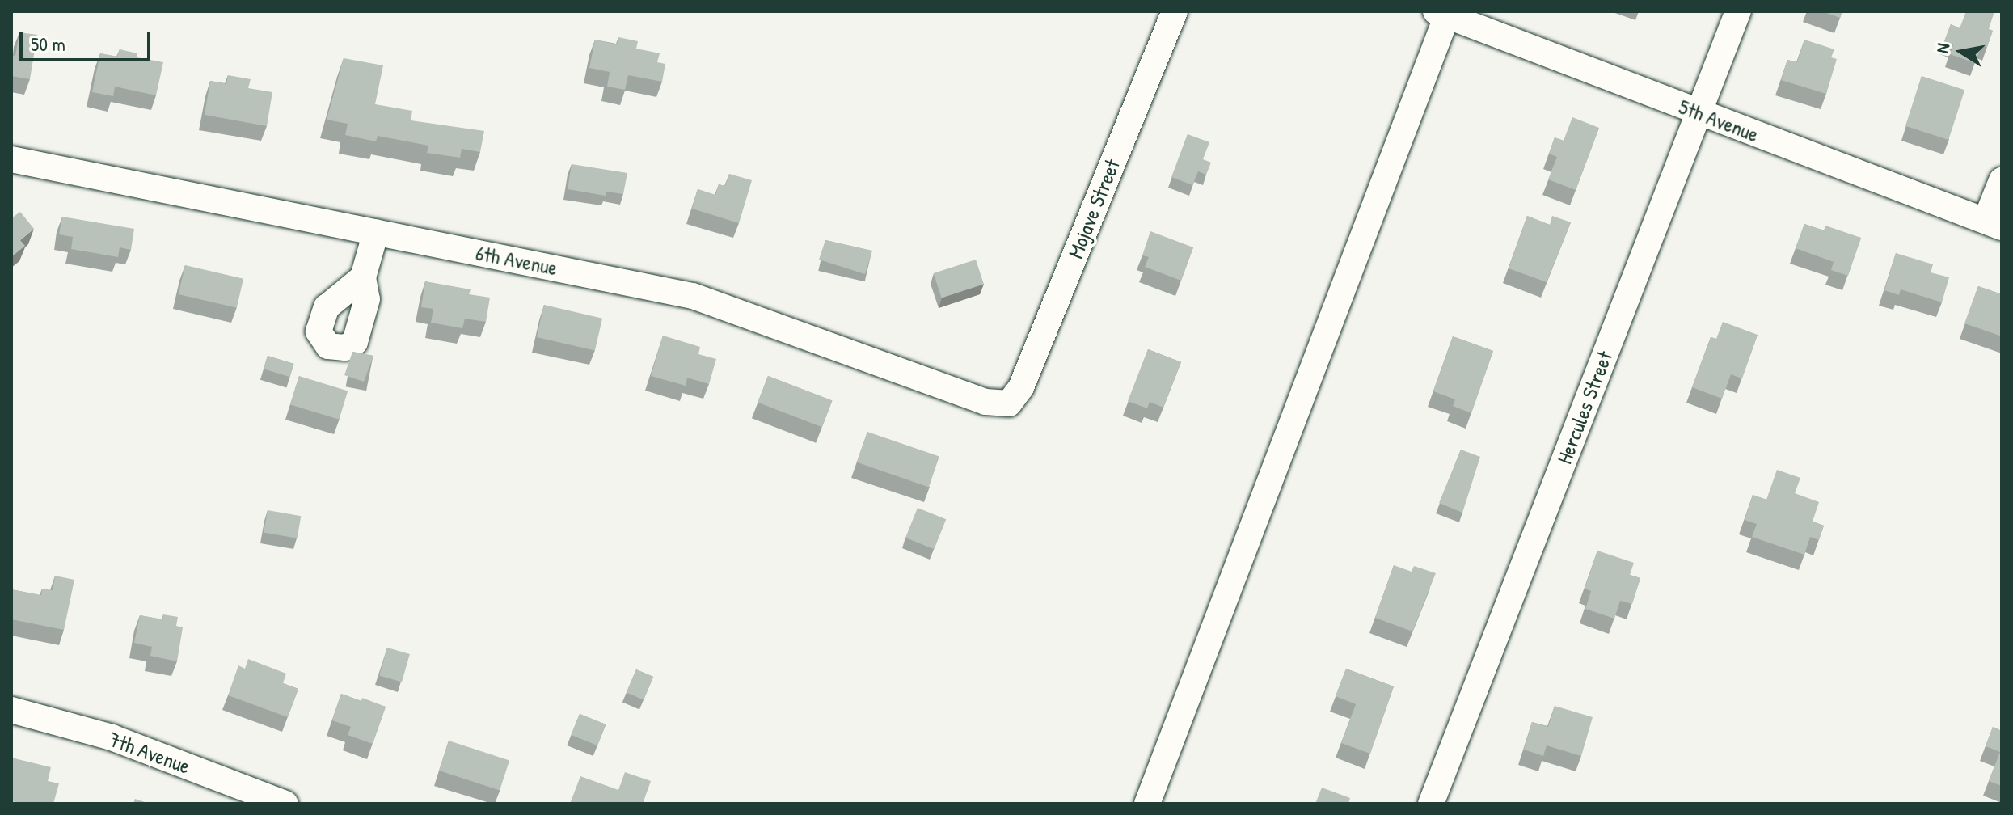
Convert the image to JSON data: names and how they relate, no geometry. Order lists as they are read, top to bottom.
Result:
{
  "streets": {
    "street": [
      "5th Avenue",
      "Mojave Street",
      "6th Avenue",
      "Hercules Street",
      "7th Avenue"
    ]
  },
  "crossings": [
    ["5th Avenue", "Hercules Street"],
    ["Mojave Street", "6th Avenue"]
  ],
  "scale_bar": "50 m",
  "north": "left"
}
